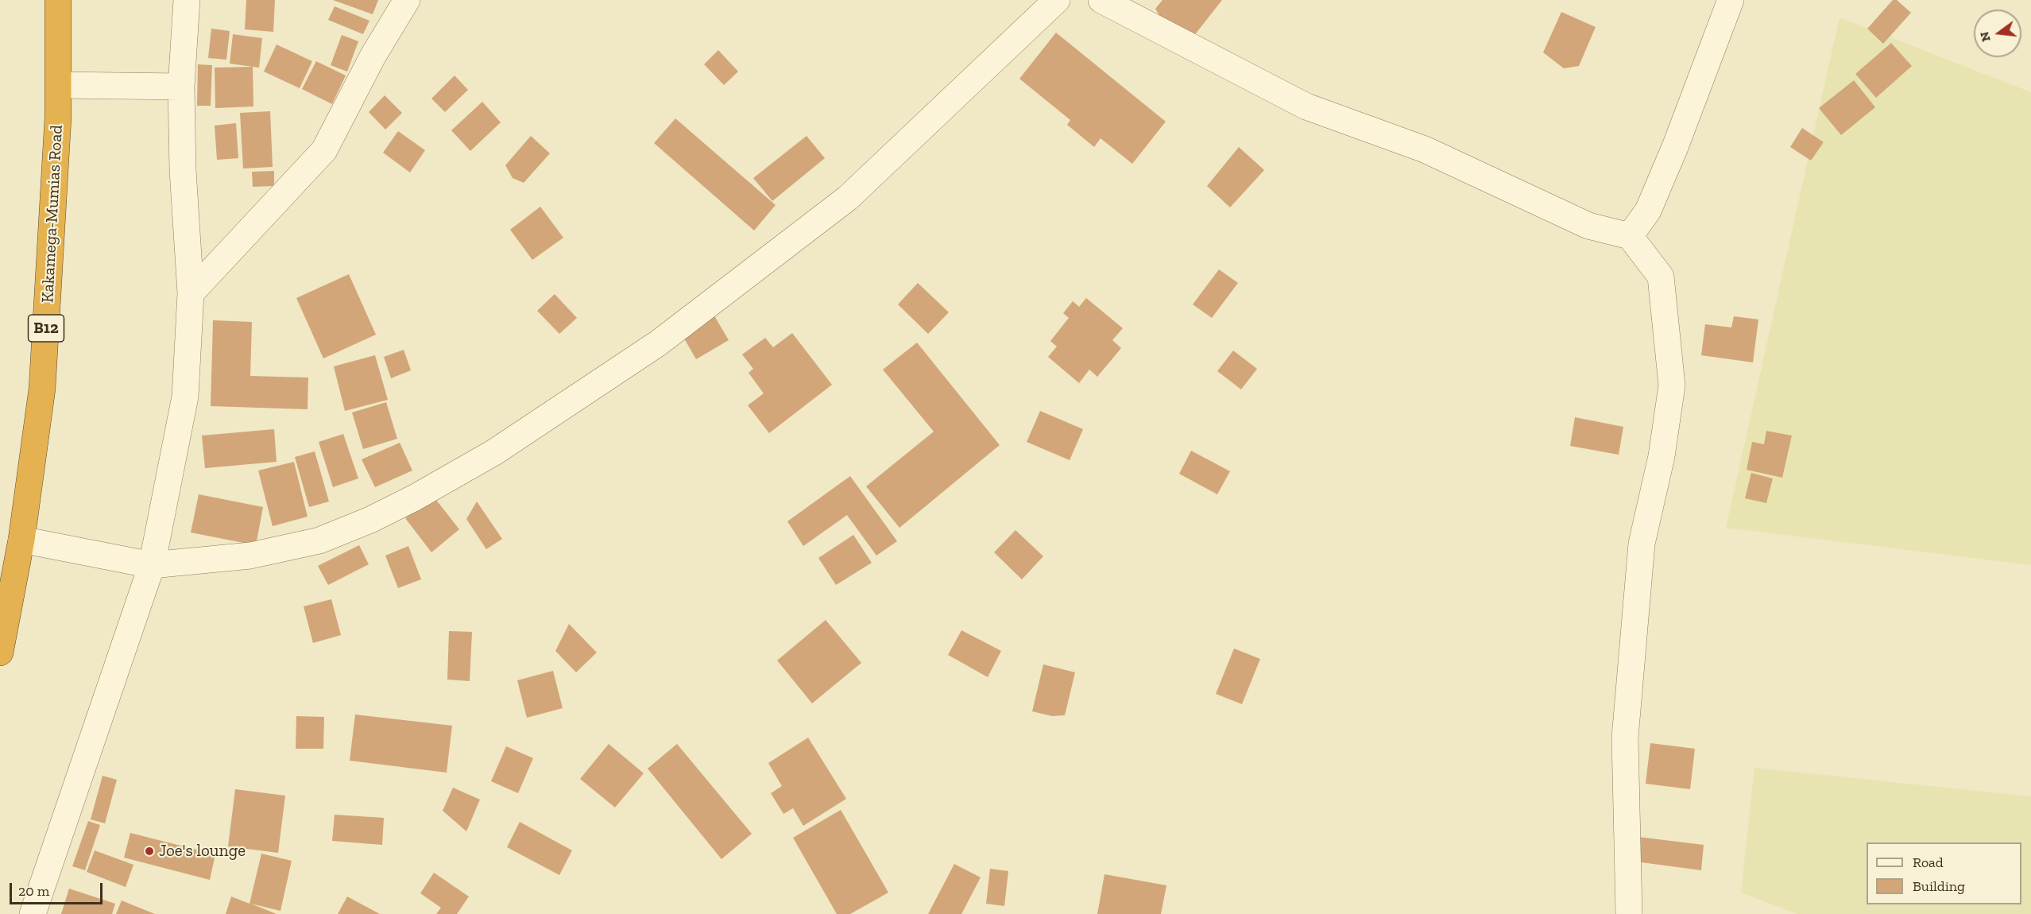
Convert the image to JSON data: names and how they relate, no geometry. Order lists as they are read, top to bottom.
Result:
{
  "streets": {
    "highway": ["Kakamega-Mumias Road", "B12"]
  },
  "places": ["Joe's lounge"],
  "legend": ["Road", "Building"],
  "scale_bar": "20 m",
  "north": "left"
}
